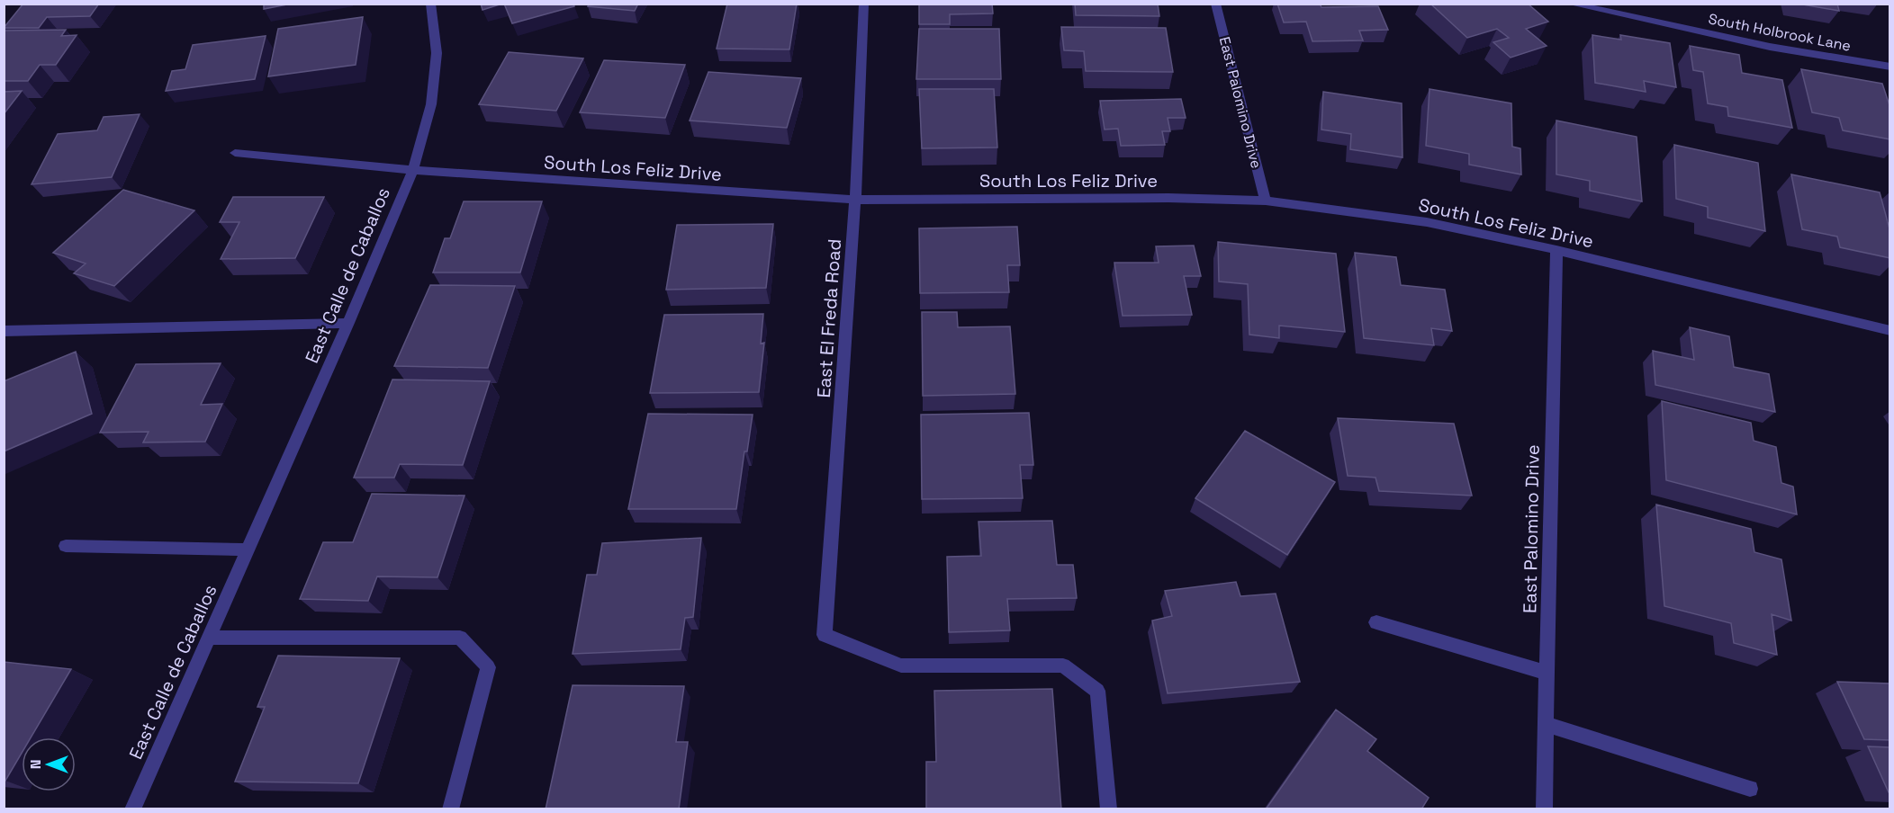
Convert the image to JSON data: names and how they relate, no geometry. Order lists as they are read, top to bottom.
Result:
{
  "streets": {
    "street": [
      "South Holbrook Lane",
      "East Palomino Drive",
      "South Los Feliz Drive",
      "East Calle de Caballos",
      "East El Freda Road"
    ]
  },
  "crossings": [
    ["East Palomino Drive", "South Los Feliz Drive"],
    ["South Los Feliz Drive", "East Calle de Caballos"],
    ["South Los Feliz Drive", "East El Freda Road"]
  ],
  "north": "left"
}
